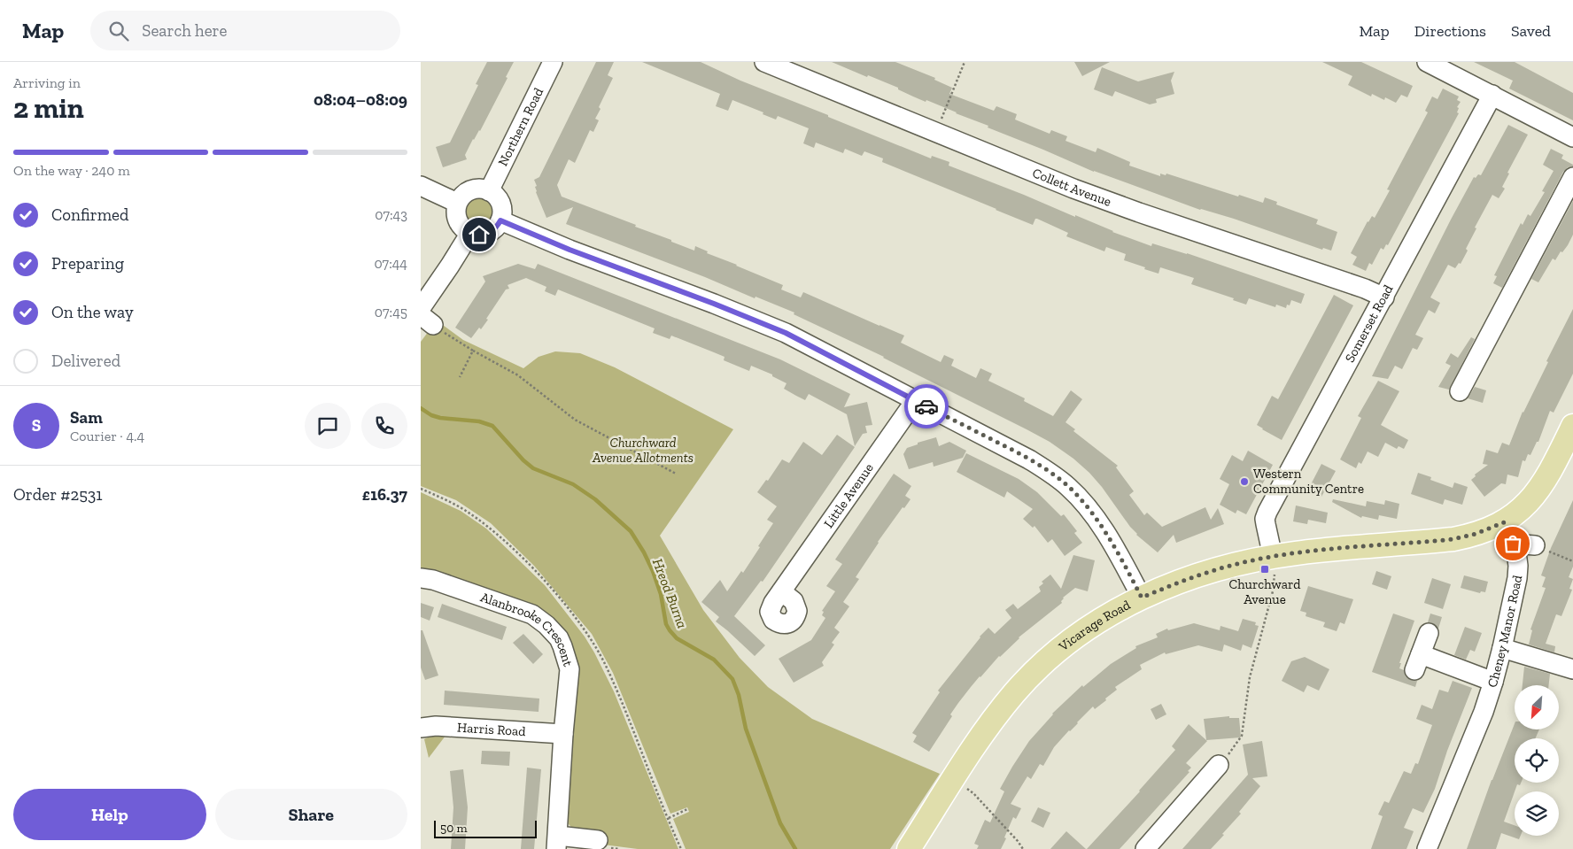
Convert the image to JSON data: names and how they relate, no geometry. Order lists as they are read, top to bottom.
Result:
{
  "streets": {
    "main road": ["Vicarage Road"],
    "street": [
      "Northern Road",
      "Collett Avenue",
      "Somerset Road",
      "Little Avenue",
      "Cheney Manor Road",
      "Alanbrooke Crescent",
      "Harris Road"
    ]
  },
  "crossings": [
    ["Collett Avenue", "Somerset Road"],
    ["Somerset Road", "Vicarage Road"],
    ["Vicarage Road", "Cheney Manor Road"],
    ["Alanbrooke Crescent", "Harris Road"]
  ],
  "water": ["Hreod Burna"],
  "parks": ["Churchward Avenue Allotments"],
  "places": {
    "other": ["Western Community Centre"],
    "transit": ["Churchward Avenue"]
  },
  "scale_bar": "50 m",
  "north": "bottom left",
  "page": {
    "header": "Map",
    "search": "Search here",
    "nav": ["Map", "Directions", "Saved"],
    "heading": ["2 min", "Arriving in", "08:04–08:09"],
    "panel": [
      "Sam",
      "Courier · 4.4",
      "Order #2531",
      "£16.37"
    ],
    "bar": "On the way · 240 m",
    "list": [
      ["Confirmed", "07:43"],
      ["Preparing", "07:44"],
      ["On the way", "07:45"],
      "Delivered"
    ],
    "round": "S",
    "buttons": ["Help", "Share"],
    "scale": "50 m"
  }
}
